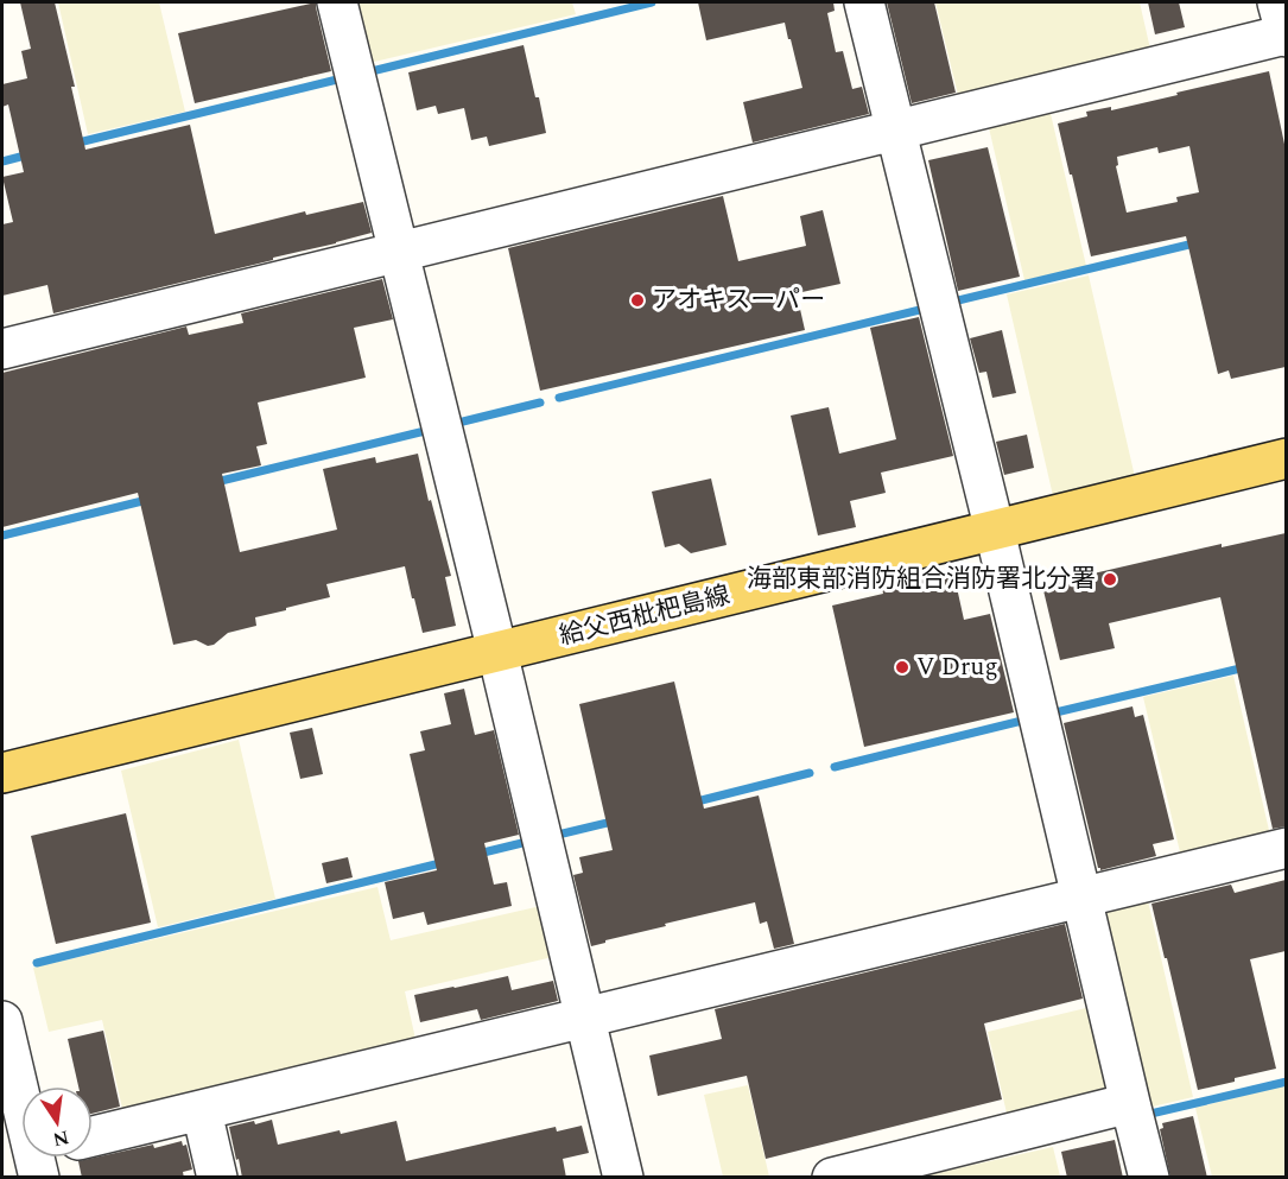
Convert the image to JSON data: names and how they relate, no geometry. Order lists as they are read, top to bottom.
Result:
{
  "streets": {
    "main road": ["給父西枇杷島線"]
  },
  "places": ["アオキスーパー", "海部東部消防組合消防署北分署", "V Drug"],
  "north": "bottom"
}
